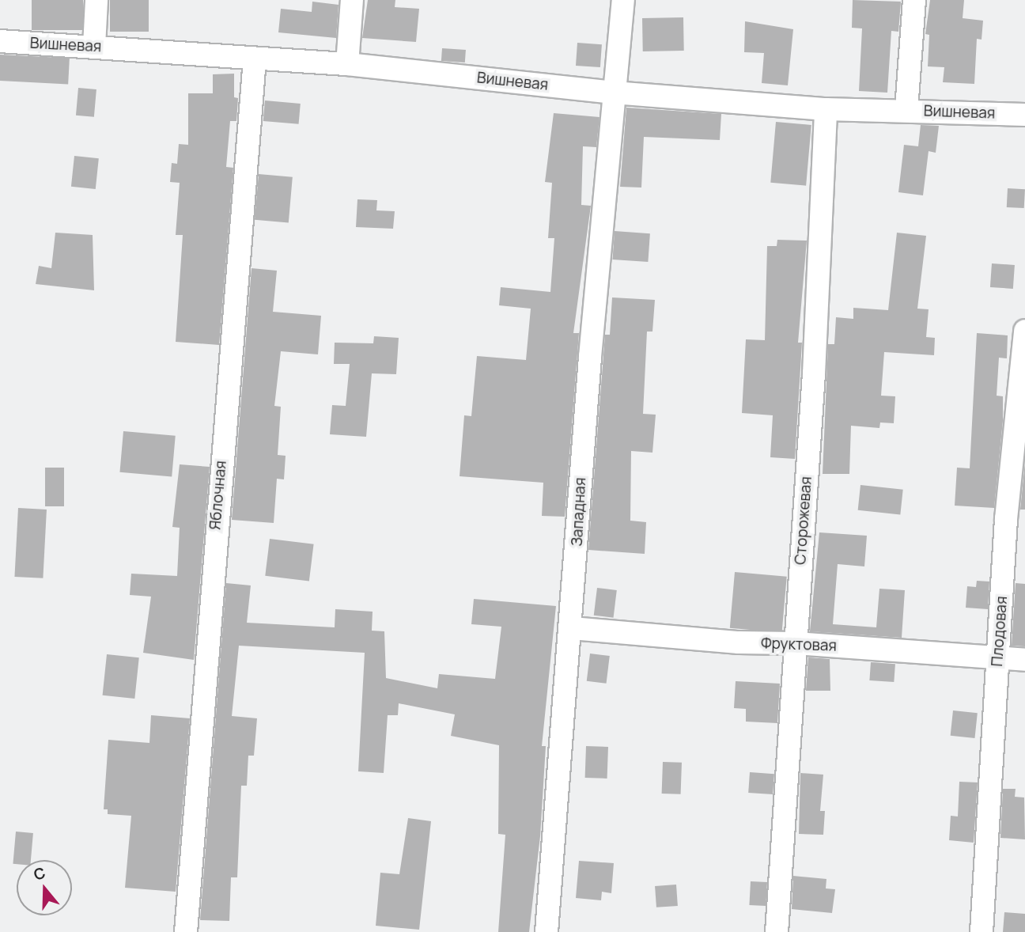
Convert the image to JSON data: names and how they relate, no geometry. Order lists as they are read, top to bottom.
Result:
{
  "streets": {
    "street": [
      "Вишневая",
      "Яблочная",
      "Западная",
      "Сторожевая",
      "Плодовая",
      "Фруктовая"
    ]
  },
  "crossings": [
    ["Вишневая", "Яблочная"],
    ["Вишневая", "Западная"],
    ["Вишневая", "Сторожевая"],
    ["Западная", "Фруктовая"],
    ["Сторожевая", "Фруктовая"],
    ["Плодовая", "Фруктовая"]
  ],
  "north": "top"
}
